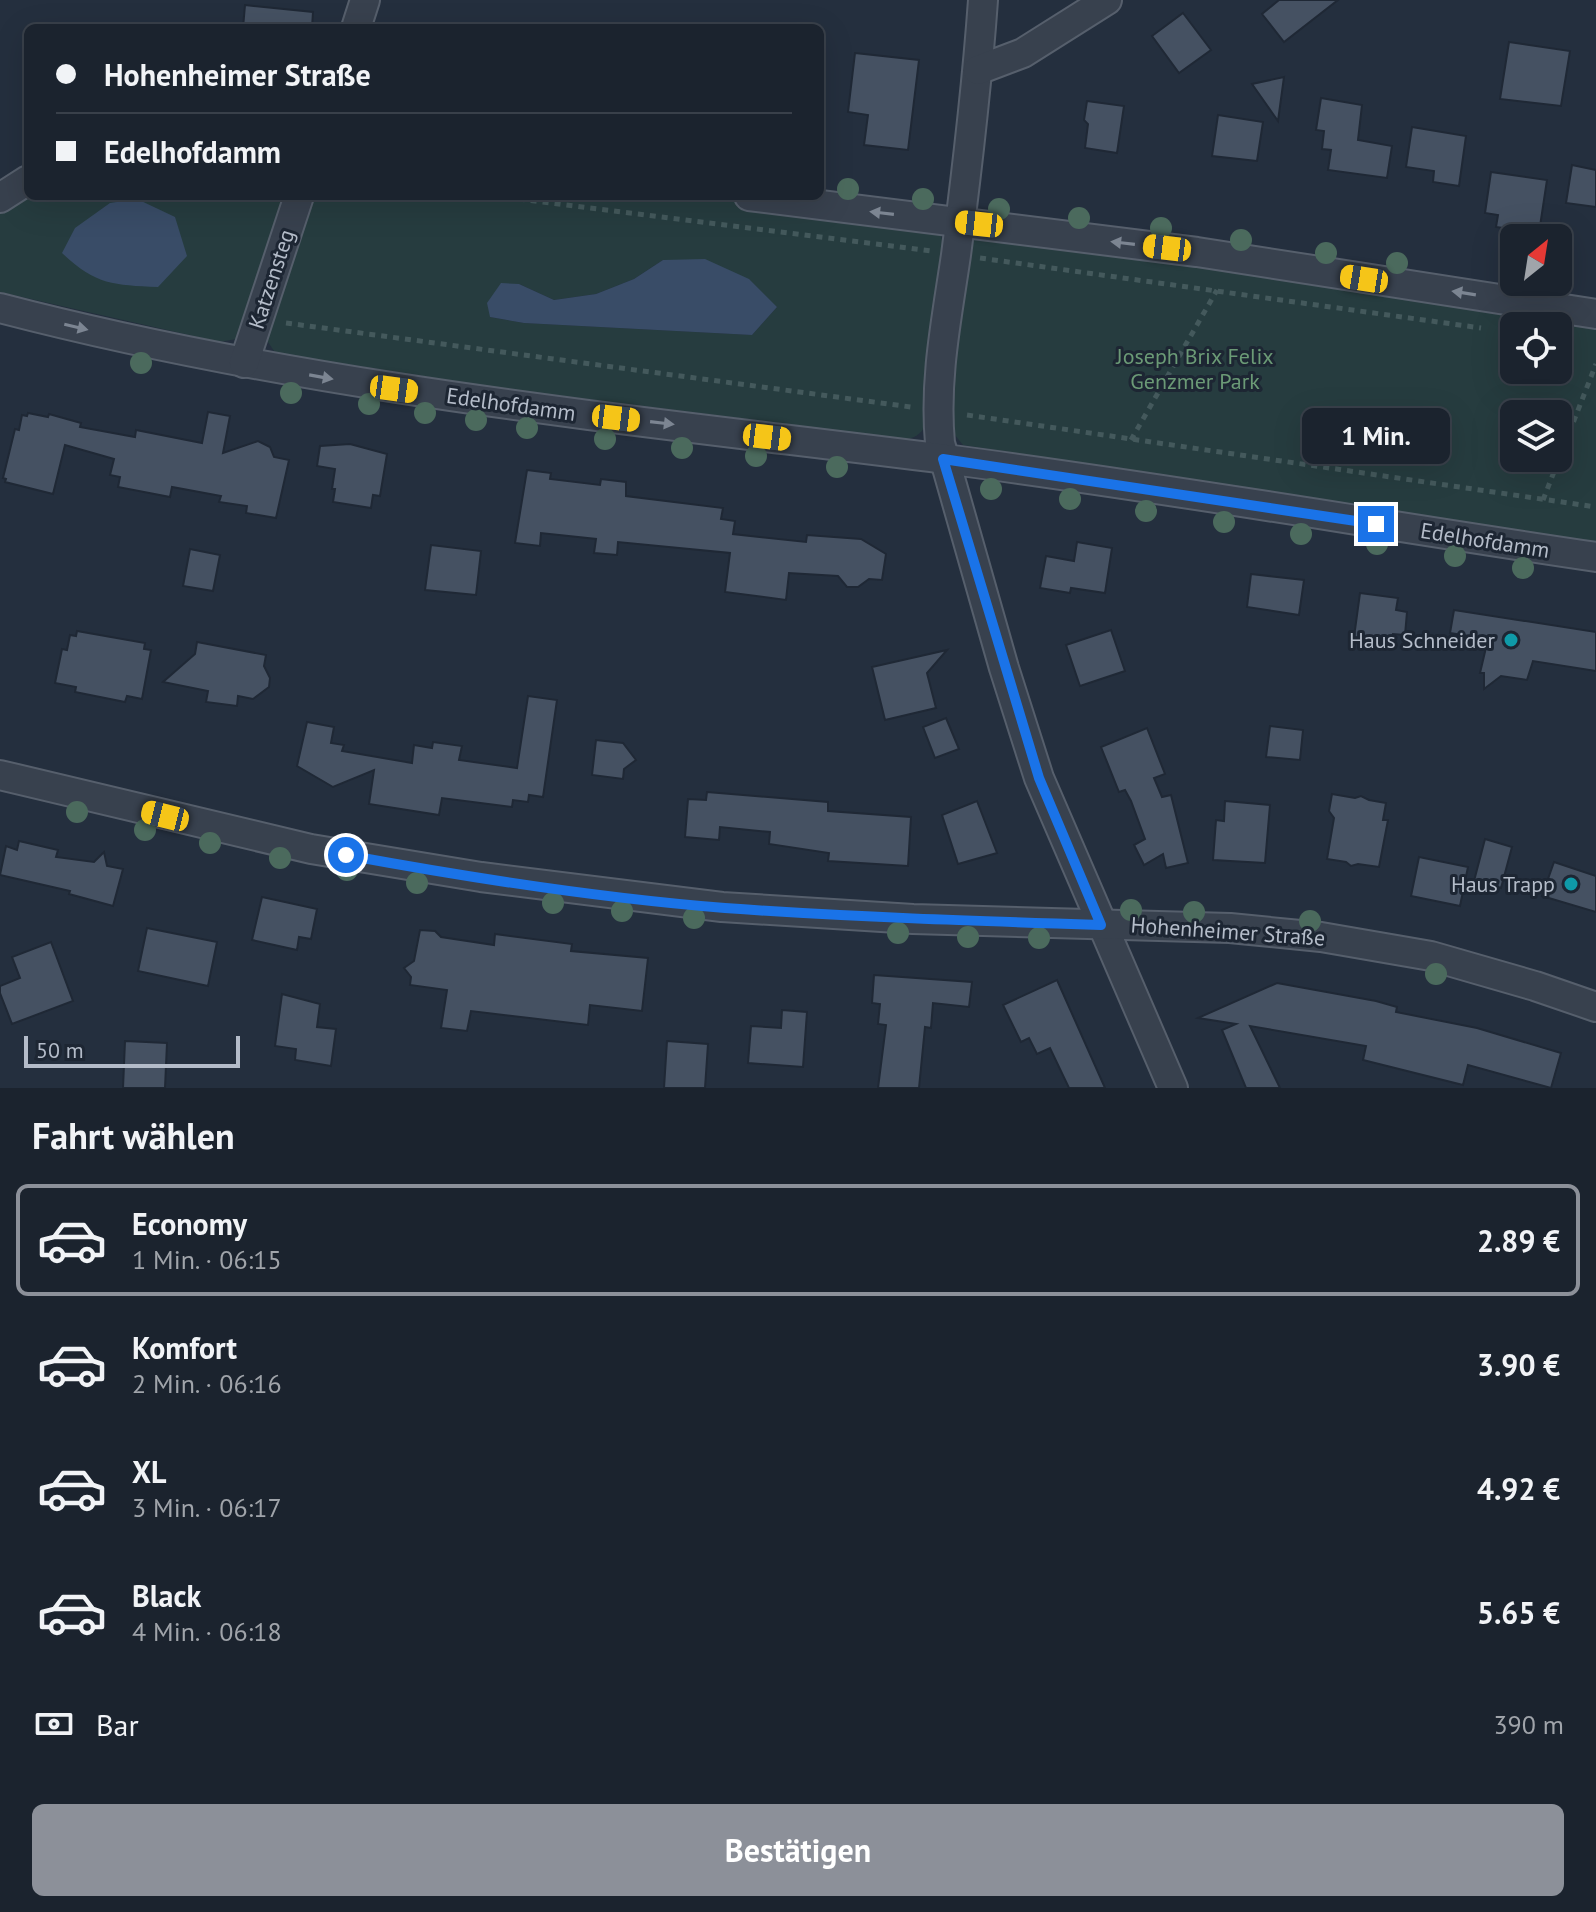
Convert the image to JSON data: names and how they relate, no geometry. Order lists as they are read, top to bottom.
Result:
{
  "streets": {
    "street": ["Katzensteg", "Edelhofdamm", "Hohenheimer Straße"]
  },
  "crossings": [
    ["Katzensteg", "Edelhofdamm"]
  ],
  "one_way": ["Edelhofdamm"],
  "parks": ["Joseph Brix Felix Genzmer Park"],
  "places": ["Haus Schneider", "Haus Trapp"],
  "scale_bar": "50 m",
  "north": "top right",
  "page": {
    "banner": ["Hohenheimer Straße", "Edelhofdamm"],
    "bubble": "1 Min.",
    "scale": "50 m",
    "heading": "Fahrt wählen",
    "list": [
      {
        "name": "Economy",
        "note": "1 Min. · 06:15",
        "value": "2.89 €"
      },
      {
        "name": "Komfort",
        "note": "2 Min. · 06:16",
        "value": "3.90 €"
      },
      {
        "name": "XL",
        "note": "3 Min. · 06:17",
        "value": "4.92 €"
      },
      {
        "name": "Black",
        "note": "4 Min. · 06:18",
        "value": "5.65 €"
      }
    ],
    "pay": ["Bar", "390 m"],
    "buttons": "Bestätigen"
  }
}
